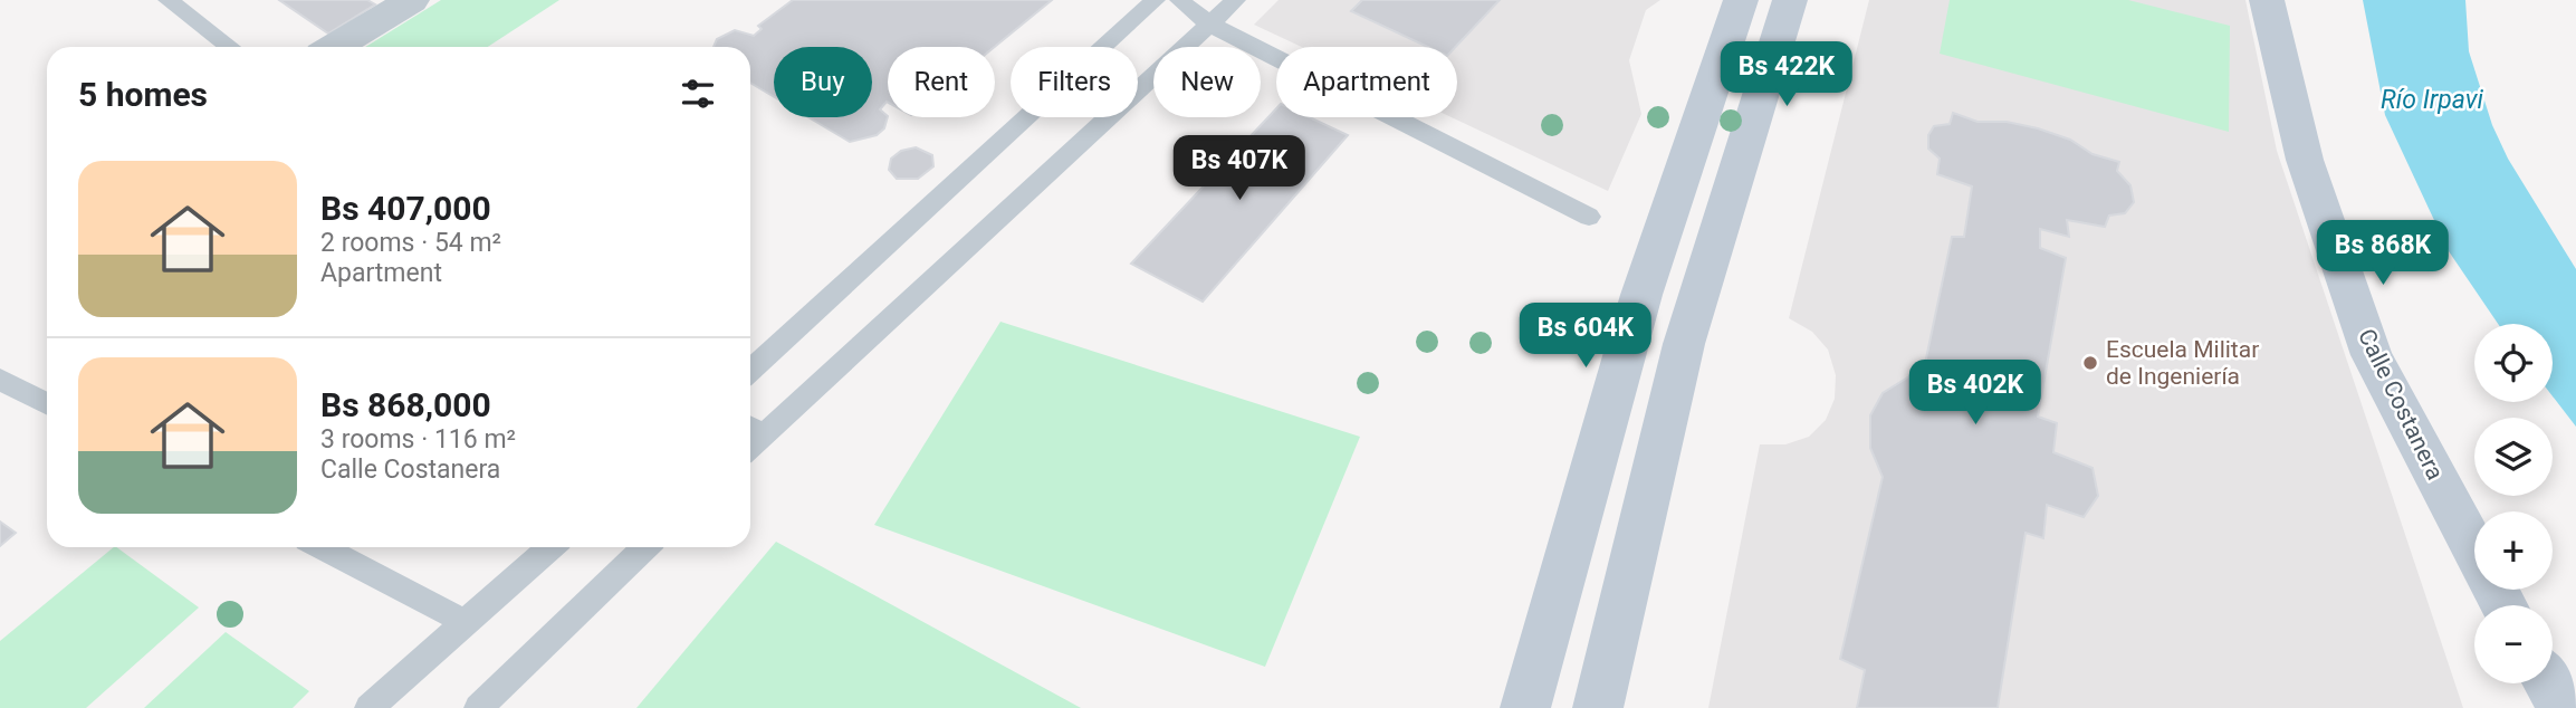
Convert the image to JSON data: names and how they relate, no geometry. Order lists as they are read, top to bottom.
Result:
{
  "streets": {
    "main road": ["Calle Costanera"]
  },
  "water": ["Río Irpavi"],
  "places": ["Escuela Militar de Ingeniería"],
  "page": {
    "price": [
      "Bs 422K",
      "Bs 407K",
      "Bs 868K",
      "Bs 604K",
      "Bs 402K"
    ],
    "chip": [
      "Buy",
      "Rent",
      "Filters",
      "New",
      "Apartment"
    ],
    "heading": "5 homes",
    "list": [
      {
        "name": "Bs 407,000",
        "note": "2 rooms · 54 m² · Apartment"
      },
      {
        "name": "Bs 868,000",
        "note": "3 rooms · 116 m² · Calle Costanera"
      }
    ],
    "map_buttons": ["+", "−"]
  }
}
